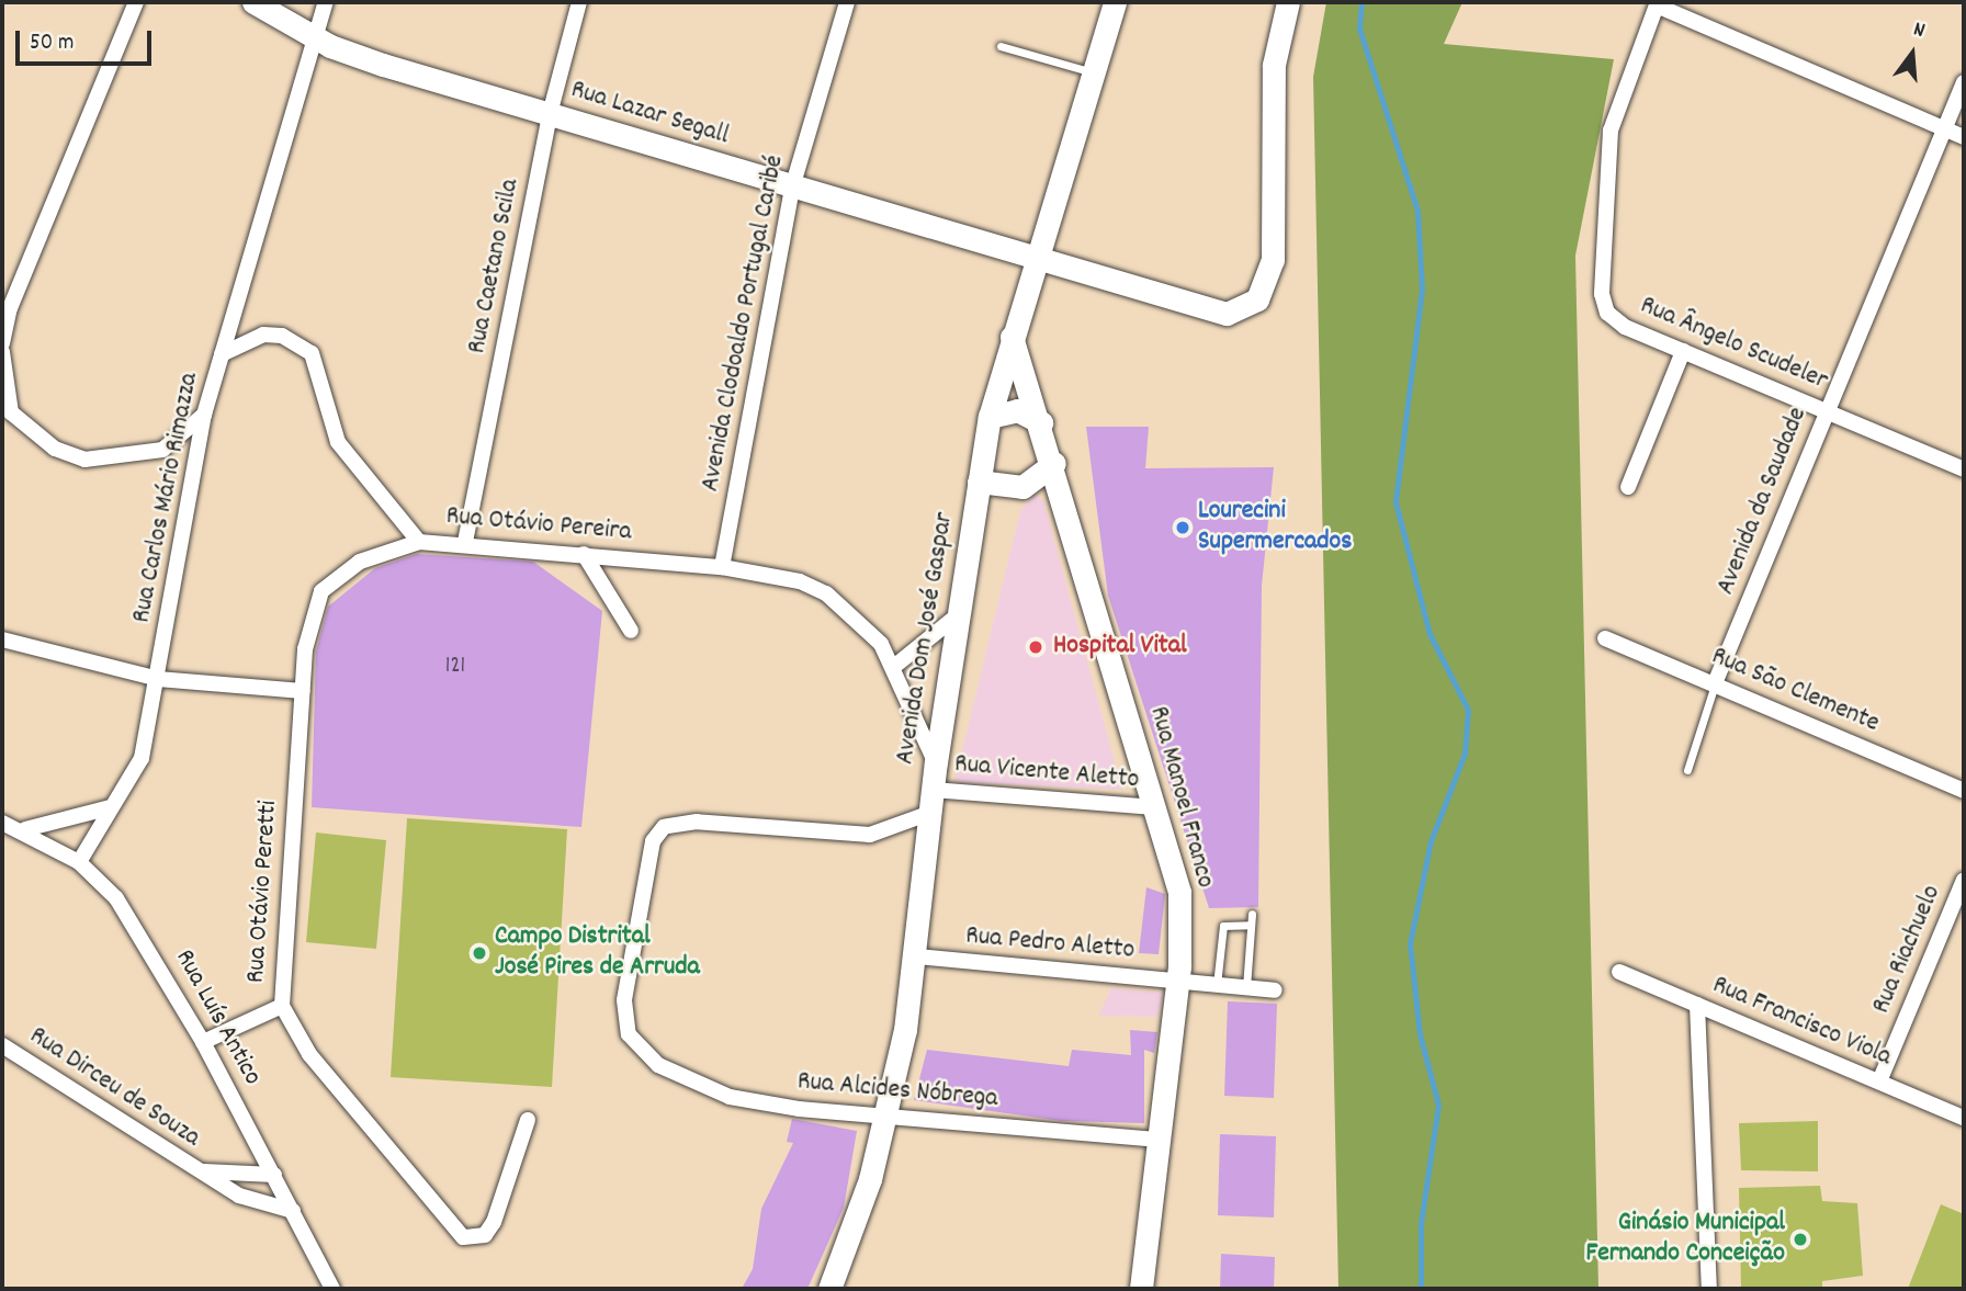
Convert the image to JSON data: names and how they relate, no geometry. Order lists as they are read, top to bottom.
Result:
{
  "streets": {
    "street": [
      "Rua Lazar Segall",
      "Rua Caetano Scila",
      "Avenida Clodoaldo Portugal Caribé",
      "Rua Ângelo Scudeler",
      "Rua Carlos Mário Rimazza",
      "Avenida da Saudade",
      "Rua Otávio Pereira",
      "Avenida Dom José Gaspar",
      "Rua São Clemente",
      "Rua Vicente Aletto",
      "Rua Manoel Franco",
      "Rua Otávio Peretti",
      "Rua Pedro Aletto",
      "Rua Riachuelo",
      "Rua Luís Antico",
      "Rua Francisco Viola",
      "Rua Dirceu de Souza",
      "Rua Alcides Nóbrega"
    ]
  },
  "crossings": [
    ["Rua Lazar Segall", "Rua Caetano Scila"],
    ["Rua Lazar Segall", "Avenida Clodoaldo Portugal Caribé"],
    ["Rua Lazar Segall", "Rua Carlos Mário Rimazza"],
    ["Rua Lazar Segall", "Avenida Dom José Gaspar"],
    ["Rua Caetano Scila", "Rua Otávio Pereira"],
    ["Avenida Clodoaldo Portugal Caribé", "Rua Otávio Pereira"],
    ["Rua Ângelo Scudeler", "Avenida da Saudade"],
    ["Rua Carlos Mário Rimazza", "Rua Otávio Pereira"],
    ["Rua Carlos Mário Rimazza", "Rua Luís Antico"],
    ["Avenida da Saudade", "Rua São Clemente"],
    ["Rua Otávio Pereira", "Avenida Dom José Gaspar"],
    ["Rua Otávio Pereira", "Rua Otávio Peretti"],
    ["Avenida Dom José Gaspar", "Rua Vicente Aletto"],
    ["Avenida Dom José Gaspar", "Rua Manoel Franco"],
    ["Avenida Dom José Gaspar", "Rua Pedro Aletto"],
    ["Avenida Dom José Gaspar", "Rua Alcides Nóbrega"],
    ["Rua Vicente Aletto", "Rua Manoel Franco"],
    ["Rua Vicente Aletto", "Rua Alcides Nóbrega"],
    ["Rua Manoel Franco", "Rua Pedro Aletto"],
    ["Rua Manoel Franco", "Rua Alcides Nóbrega"],
    ["Rua Riachuelo", "Rua Francisco Viola"],
    ["Rua Luís Antico", "Rua Dirceu de Souza"]
  ],
  "places": [
    "Lourecini Supermercados",
    "Hospital Vital",
    "Campo Distrital José Pires de Arruda",
    "Ginásio Municipal Fernando Conceição"
  ],
  "house_numbers": ["121"],
  "scale_bar": "50 m",
  "north": "top"
}
